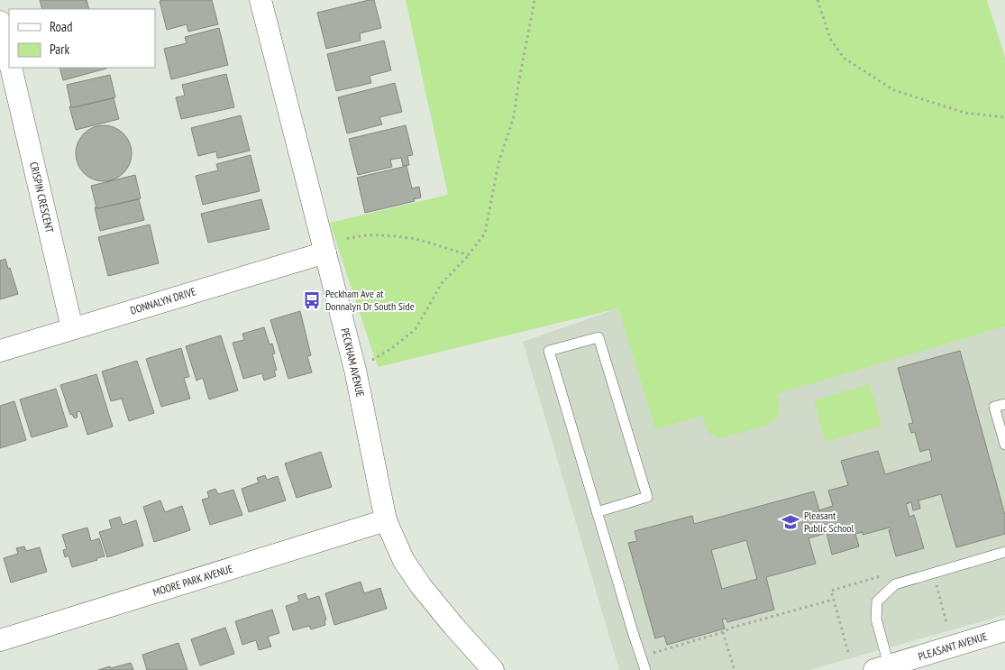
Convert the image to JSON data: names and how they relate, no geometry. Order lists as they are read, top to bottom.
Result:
{
  "streets": {
    "street": [
      "CRISPIN CRESCENT",
      "DONNALYN DRIVE",
      "PECKHAM AVENUE",
      "MOORE PARK AVENUE",
      "PLEASANT AVENUE"
    ]
  },
  "crossings": [
    ["CRISPIN CRESCENT", "DONNALYN DRIVE"],
    ["DONNALYN DRIVE", "PECKHAM AVENUE"],
    ["PECKHAM AVENUE", "MOORE PARK AVENUE"]
  ],
  "places": {
    "bus stop": ["Peckham Ave at Donnalyn Dr South Side"],
    "school or university": ["Pleasant Public School"]
  },
  "legend": ["Road", "Park"]
}
